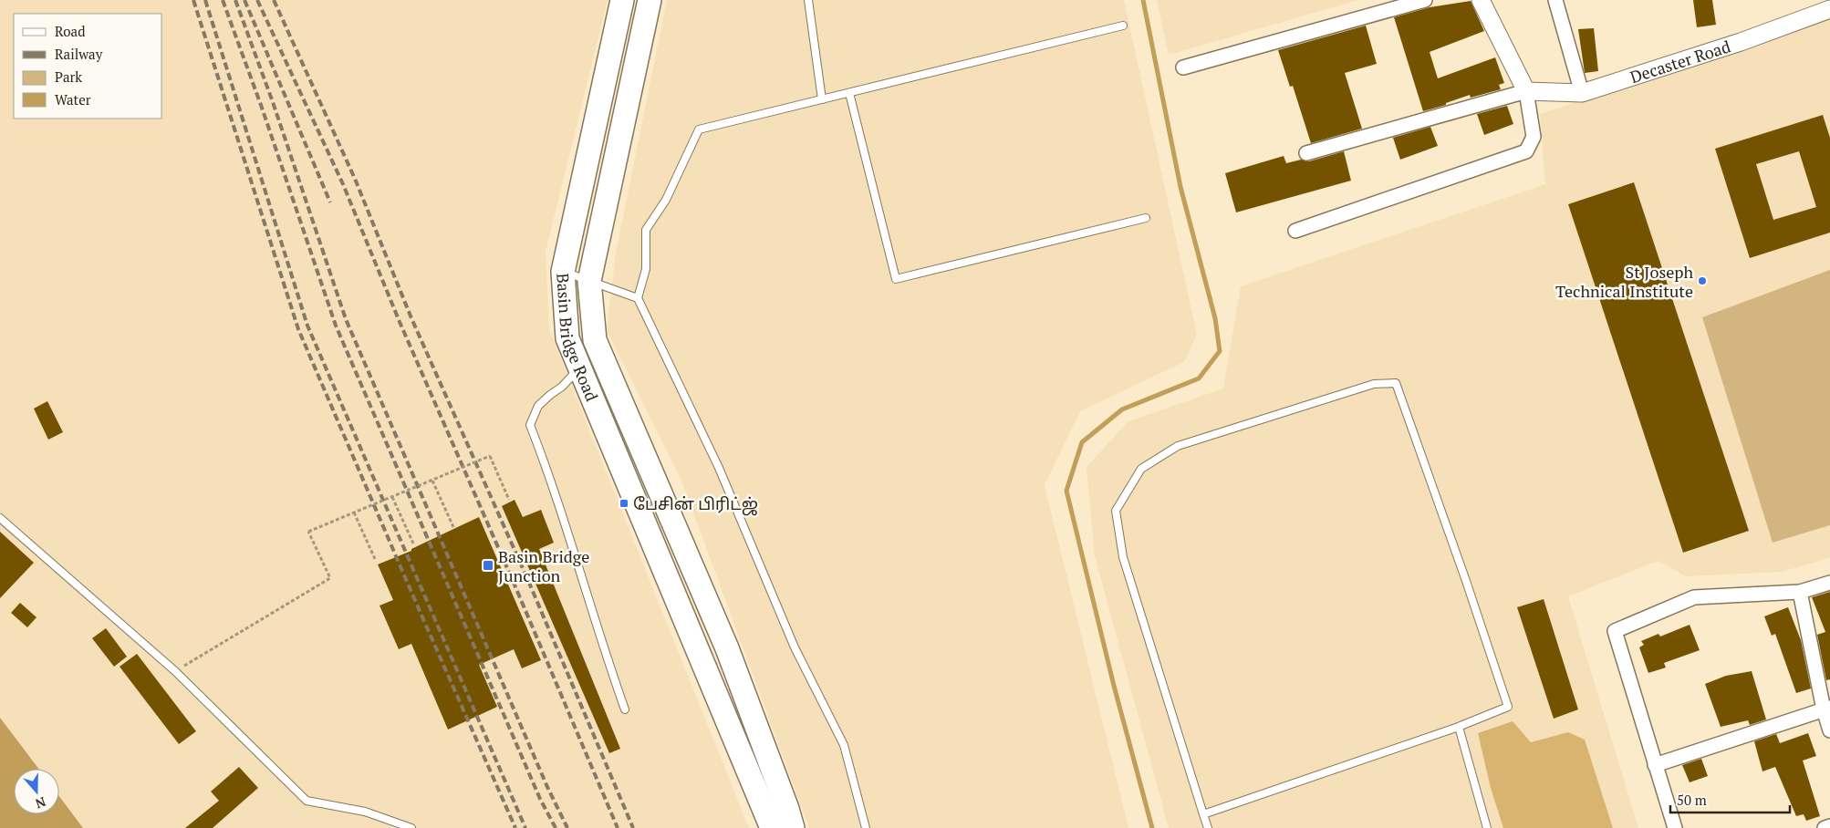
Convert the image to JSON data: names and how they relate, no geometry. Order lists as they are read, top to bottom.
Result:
{
  "streets": {
    "main road": ["Basin Bridge Road"],
    "street": ["Decaster Road"]
  },
  "places": {
    "other": ["St Joseph Technical Institute"],
    "transit": ["பேசின் பிரிட்ஜ்", "Basin Bridge Junction"]
  },
  "legend": [
    "Road",
    "Railway",
    "Park",
    "Water"
  ],
  "scale_bar": "50 m",
  "north": "bottom"
}
